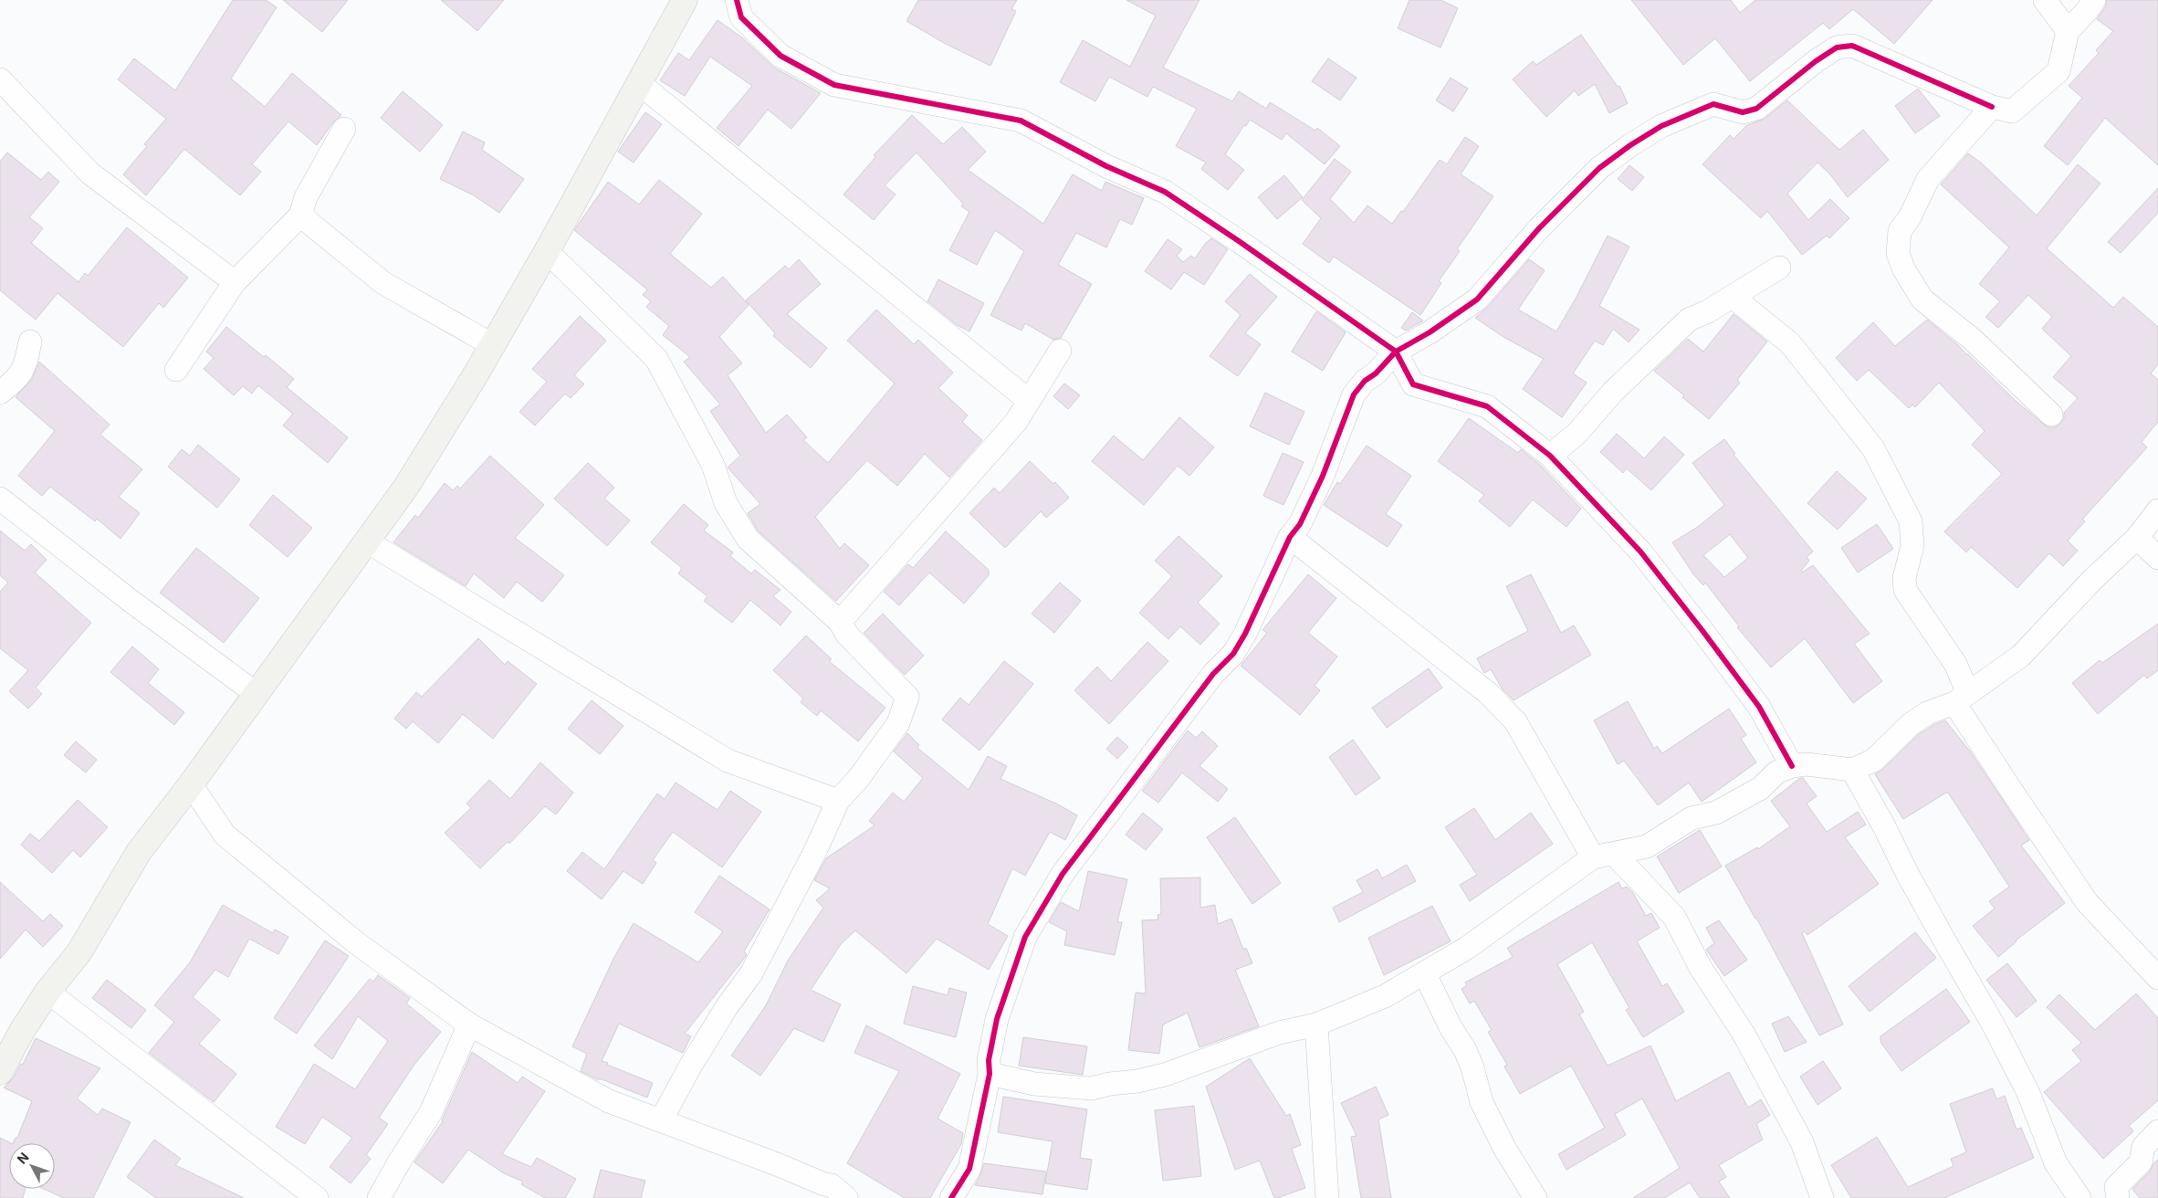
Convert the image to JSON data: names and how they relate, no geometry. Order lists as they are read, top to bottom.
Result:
{
  "north": "top left"
}
